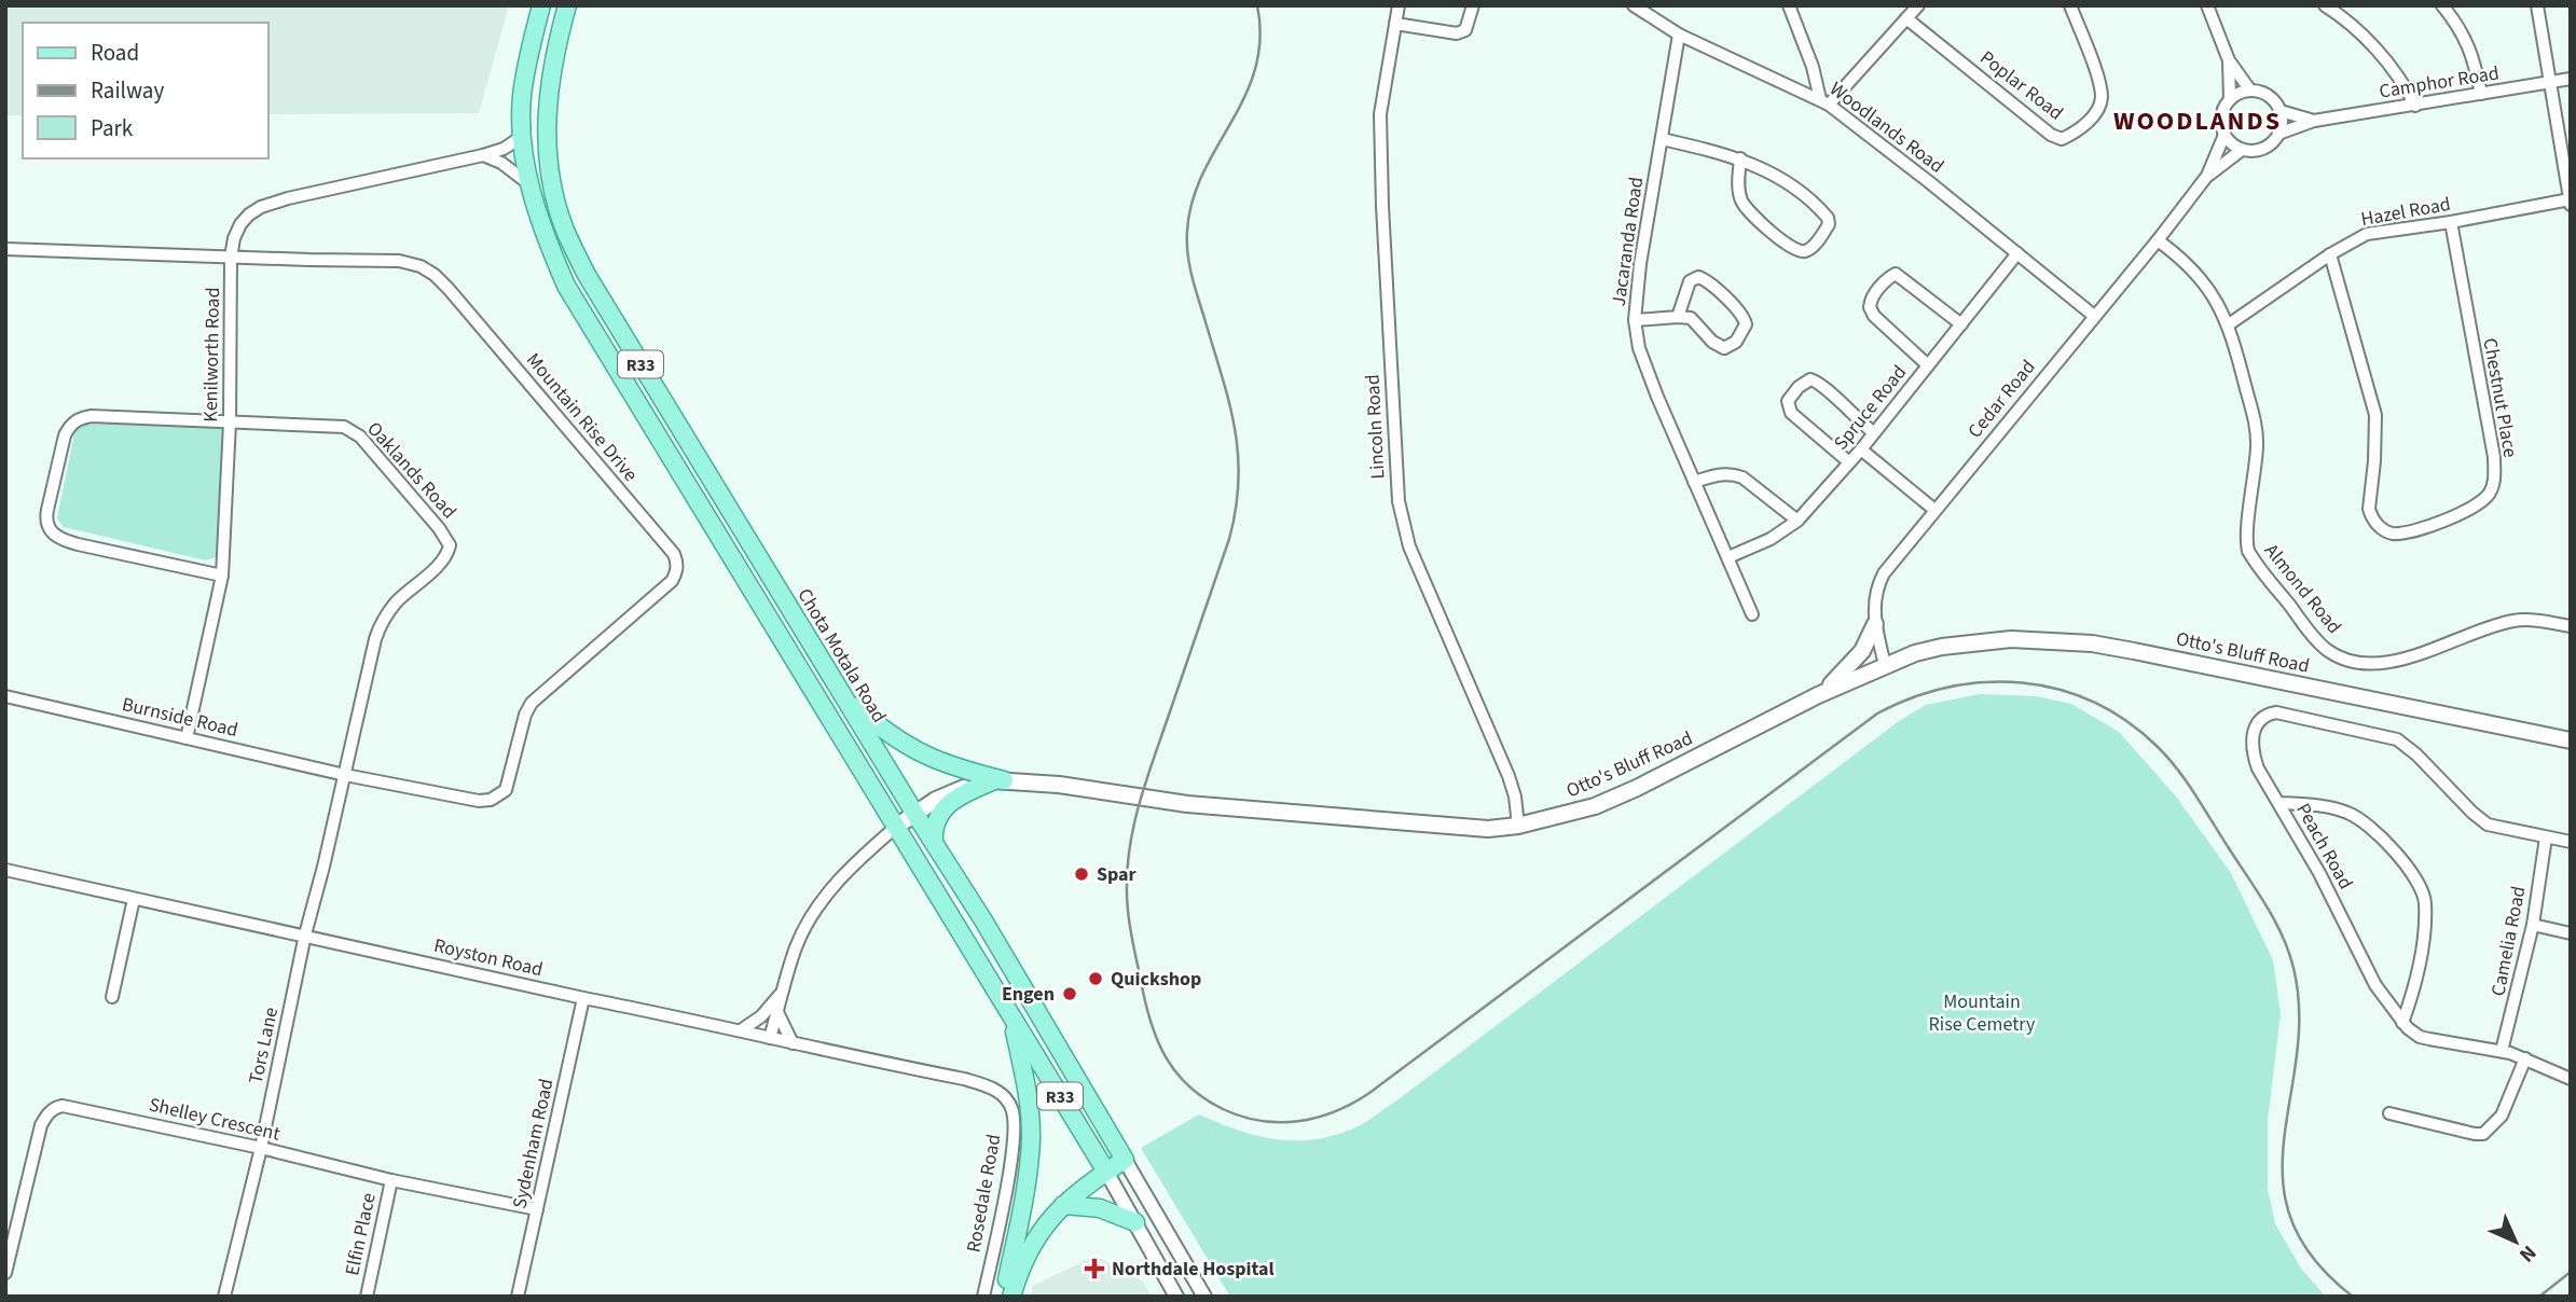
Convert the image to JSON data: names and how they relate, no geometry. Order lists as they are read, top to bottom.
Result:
{
  "streets": {
    "main road": ["R33", "Otto's Bluff Road", "Chota Motala Road"],
    "street": [
      "Camphor Road",
      "Poplar Road",
      "Woodlands Road",
      "Hazel Road",
      "Jacaranda Road",
      "Kenilworth Road",
      "Chestnut Place",
      "Cedar Road",
      "Spruce Road",
      "Mountain Rise Drive",
      "Lincoln Road",
      "Oaklands Road",
      "Almond Road",
      "Burnside Road",
      "Peach Road",
      "Camelia Road",
      "Royston Road",
      "Tors Lane",
      "Shelley Crescent",
      "Sydenham Road",
      "Rosedale Road",
      "Elfin Place"
    ]
  },
  "crossings": [
    ["Camphor Road", "Cedar Road"],
    ["Woodlands Road", "Jacaranda Road"],
    ["Woodlands Road", "Cedar Road"],
    ["Woodlands Road", "Spruce Road"],
    ["Hazel Road", "Chestnut Place"],
    ["Hazel Road", "Almond Road"],
    ["Jacaranda Road", "Spruce Road"],
    ["Kenilworth Road", "R33"],
    ["Kenilworth Road", "Mountain Rise Drive"],
    ["Kenilworth Road", "Oaklands Road"],
    ["Kenilworth Road", "Burnside Road"],
    ["R33", "Otto's Bluff Road"],
    ["Cedar Road", "Almond Road"],
    ["Cedar Road", "Otto's Bluff Road"],
    ["Mountain Rise Drive", "Oaklands Road"],
    ["Mountain Rise Drive", "Burnside Road"],
    ["Lincoln Road", "Otto's Bluff Road"],
    ["Oaklands Road", "Burnside Road"],
    ["Oaklands Road", "Royston Road"],
    ["Oaklands Road", "Tors Lane"],
    ["Otto's Bluff Road", "Chota Motala Road"],
    ["Otto's Bluff Road", "Royston Road"],
    ["Peach Road", "Camelia Road"],
    ["Royston Road", "Tors Lane"],
    ["Royston Road", "Sydenham Road"],
    ["Royston Road", "Rosedale Road"],
    ["Tors Lane", "Shelley Crescent"],
    ["Shelley Crescent", "Sydenham Road"],
    ["Shelley Crescent", "Elfin Place"]
  ],
  "districts": ["WOODLANDS"],
  "parks": ["Mountain Rise Cemetry"],
  "places": {
    "other": ["Spar", "Quickshop", "Engen"],
    "health": ["Northdale Hospital"]
  },
  "legend": ["Road", "Railway", "Park"],
  "north": "bottom right"
}
